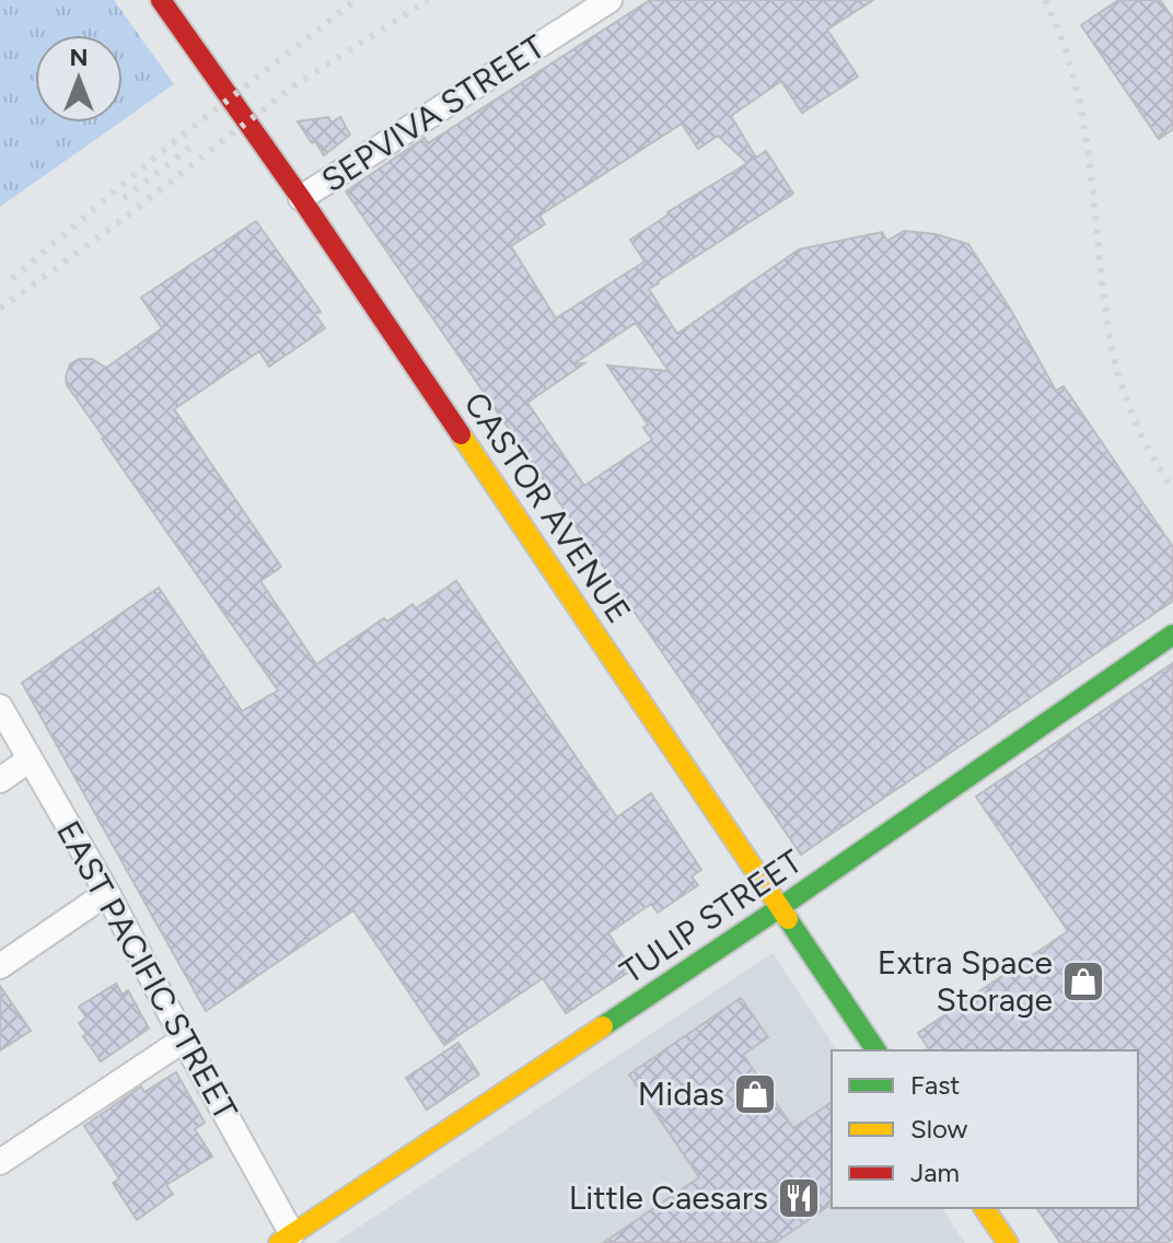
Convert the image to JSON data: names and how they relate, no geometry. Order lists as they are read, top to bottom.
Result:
{
  "streets": {
    "main road": ["CASTOR AVENUE", "TULIP STREET"],
    "street": ["SEPVIVA STREET", "EAST PACIFIC STREET"]
  },
  "crossings": [
    ["SEPVIVA STREET", "CASTOR AVENUE"],
    ["CASTOR AVENUE", "TULIP STREET"],
    ["TULIP STREET", "EAST PACIFIC STREET"]
  ],
  "places": {
    "shop": ["Extra Space Storage", "Midas"],
    "restaurant": ["Little Caesars"]
  },
  "legend": ["Fast", "Slow", "Jam"],
  "north": "top"
}
